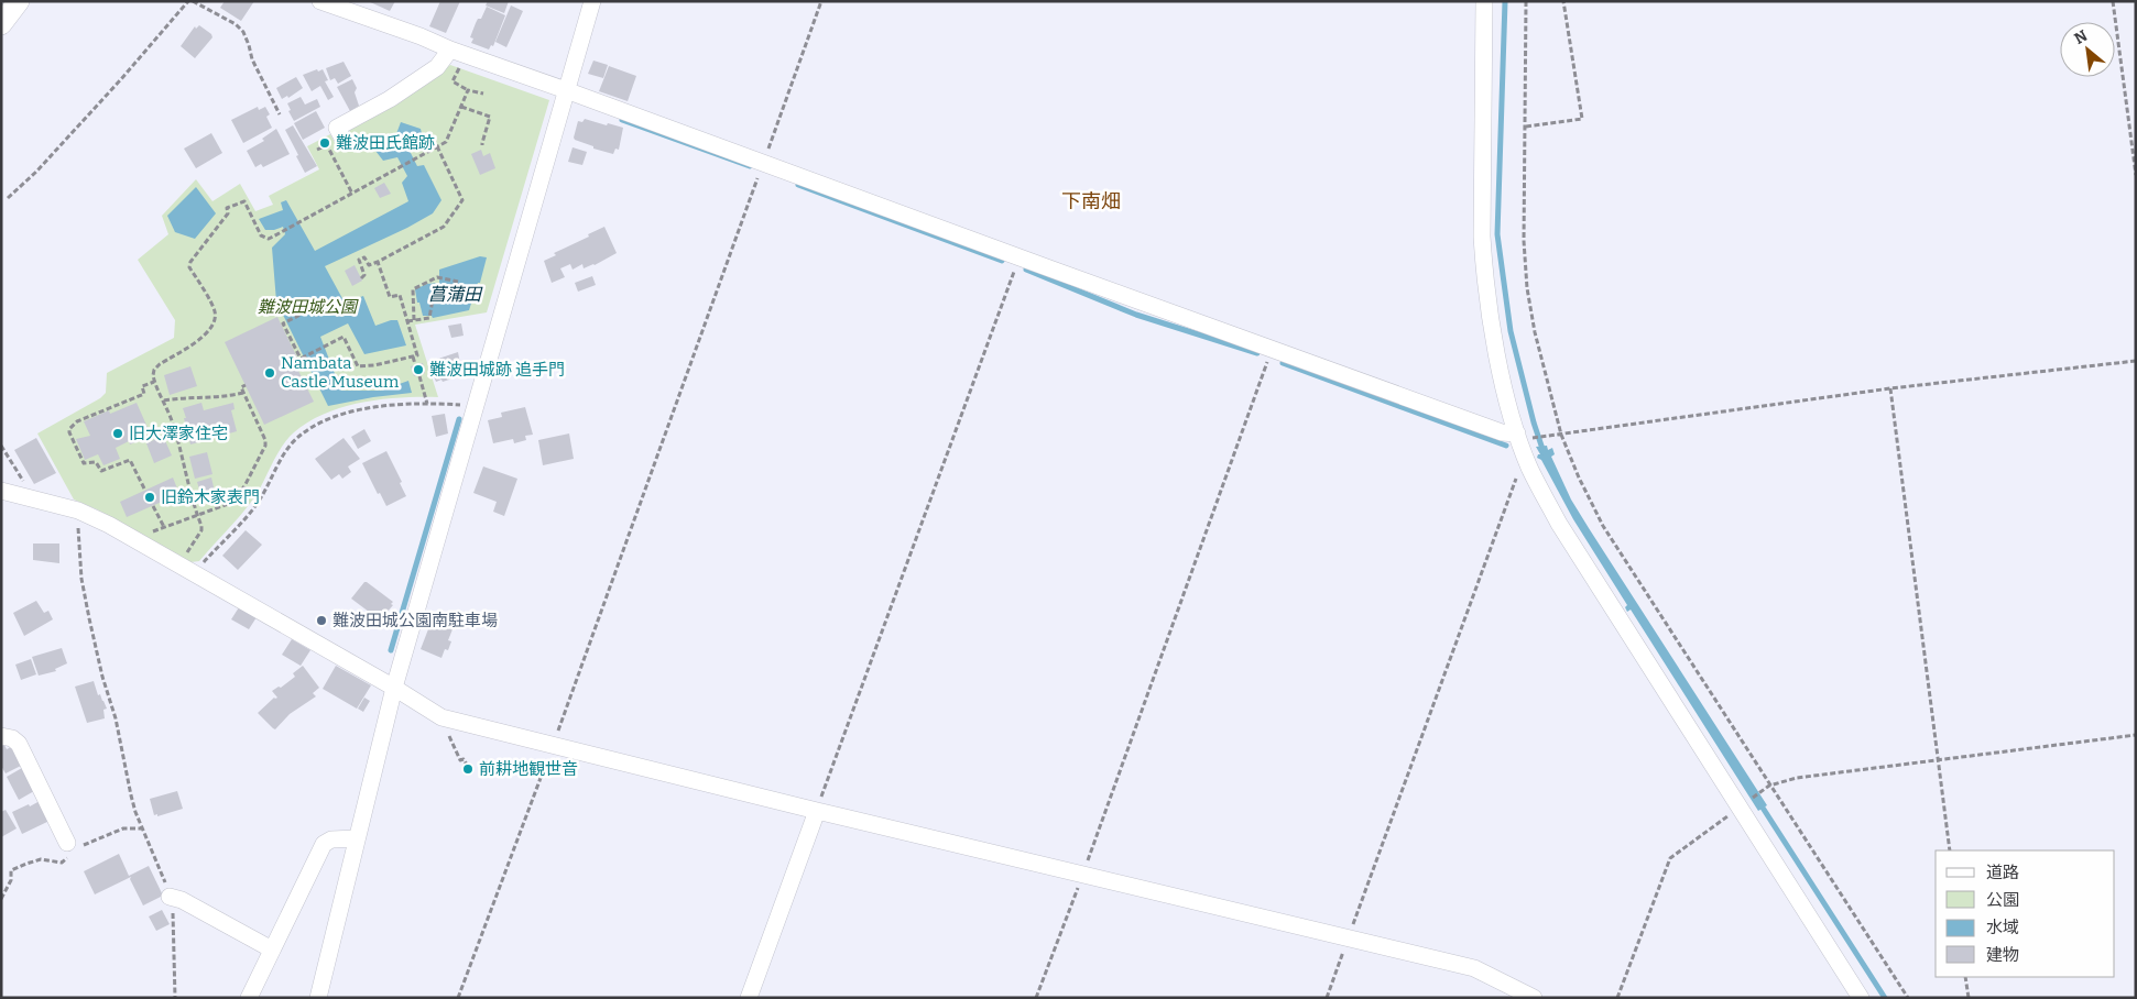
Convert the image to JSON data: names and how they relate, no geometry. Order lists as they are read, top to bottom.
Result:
{
  "districts": ["下南畑"],
  "water": ["菖蒲田"],
  "parks": ["難波田城公園"],
  "places": [
    "難波田氏館跡",
    "難波田城跡 追手門",
    "Nambata Castle Museum",
    "旧大澤家住宅",
    "旧鈴木家表門",
    "難波田城公園南駐車場",
    "前耕地観世音"
  ],
  "legend": [
    "道路",
    "公園",
    "水域",
    "建物"
  ],
  "north": "top left"
}
